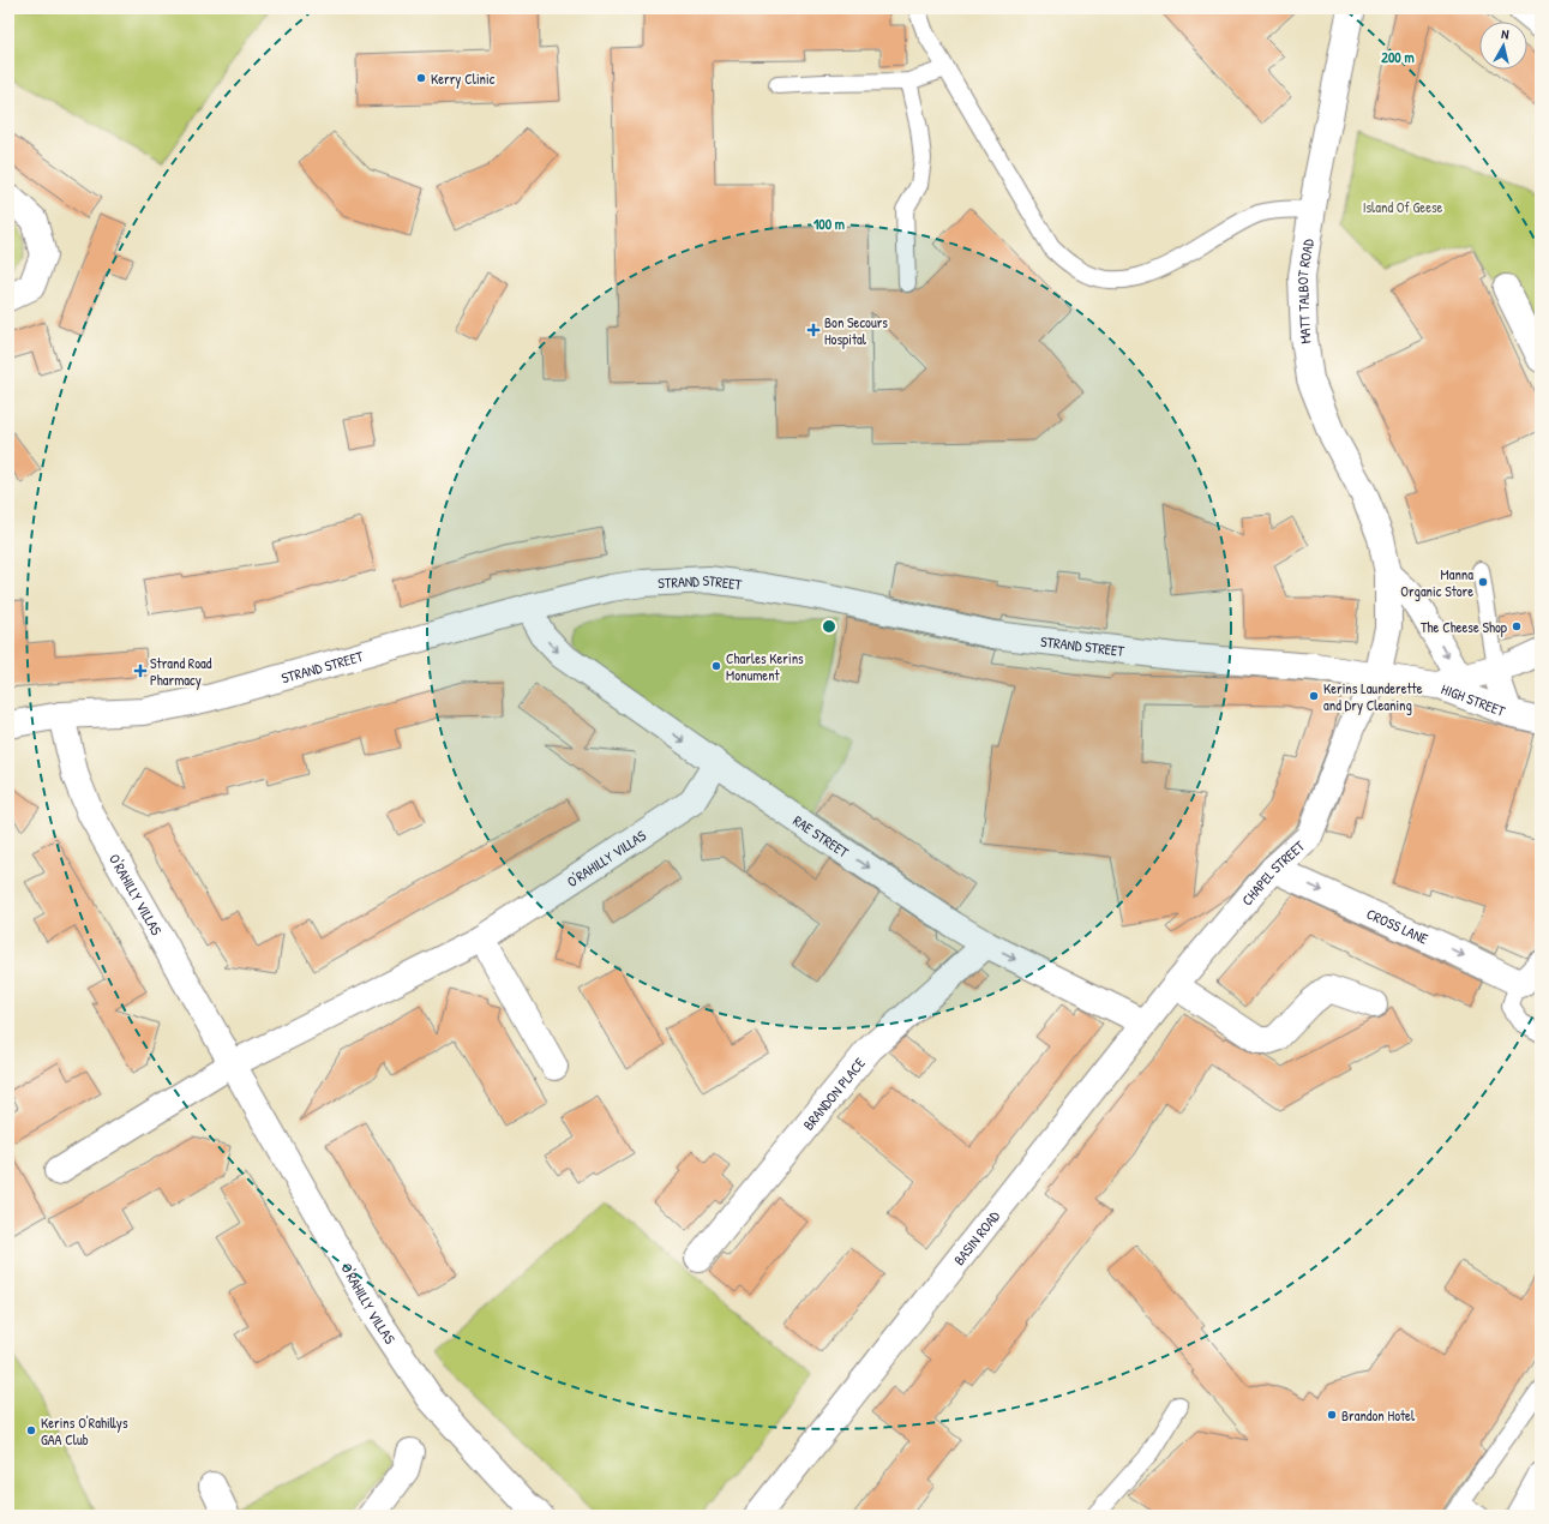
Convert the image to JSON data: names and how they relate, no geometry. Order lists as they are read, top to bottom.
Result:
{
  "streets": {
    "street": [
      "MATT TALBOT ROAD",
      "STRAND STREET",
      "HIGH STREET",
      "RAE STREET",
      "O'RAHILLY VILLAS",
      "CHAPEL STREET",
      "CROSS LANE",
      "BRANDON PLACE",
      "BASIN ROAD"
    ]
  },
  "crossings": [
    ["MATT TALBOT ROAD", "STRAND STREET"],
    ["MATT TALBOT ROAD", "HIGH STREET"],
    ["MATT TALBOT ROAD", "CHAPEL STREET"],
    ["STRAND STREET", "HIGH STREET"],
    ["STRAND STREET", "RAE STREET"],
    ["STRAND STREET", "O'RAHILLY VILLAS"],
    ["STRAND STREET", "CHAPEL STREET"],
    ["HIGH STREET", "CHAPEL STREET"],
    ["RAE STREET", "O'RAHILLY VILLAS"],
    ["RAE STREET", "BRANDON PLACE"],
    ["RAE STREET", "BASIN ROAD"],
    ["CHAPEL STREET", "CROSS LANE"],
    ["CHAPEL STREET", "BASIN ROAD"]
  ],
  "one_way": ["RAE STREET", "CROSS LANE"],
  "parks": ["Island Of Geese"],
  "places": {
    "other": [
      "Kerry Clinic",
      "Manna Organic Store",
      "The Cheese Shop",
      "Charles Kerins Monument",
      "Kerins Launderette and Dry Cleaning",
      "Brandon Hotel",
      "Kerins O'Rahillys GAA Club"
    ],
    "health": ["Bon Secours Hospital", "Strand Road Pharmacy"]
  },
  "north": "top",
  "rings": ["200 m", "100 m"]
}
